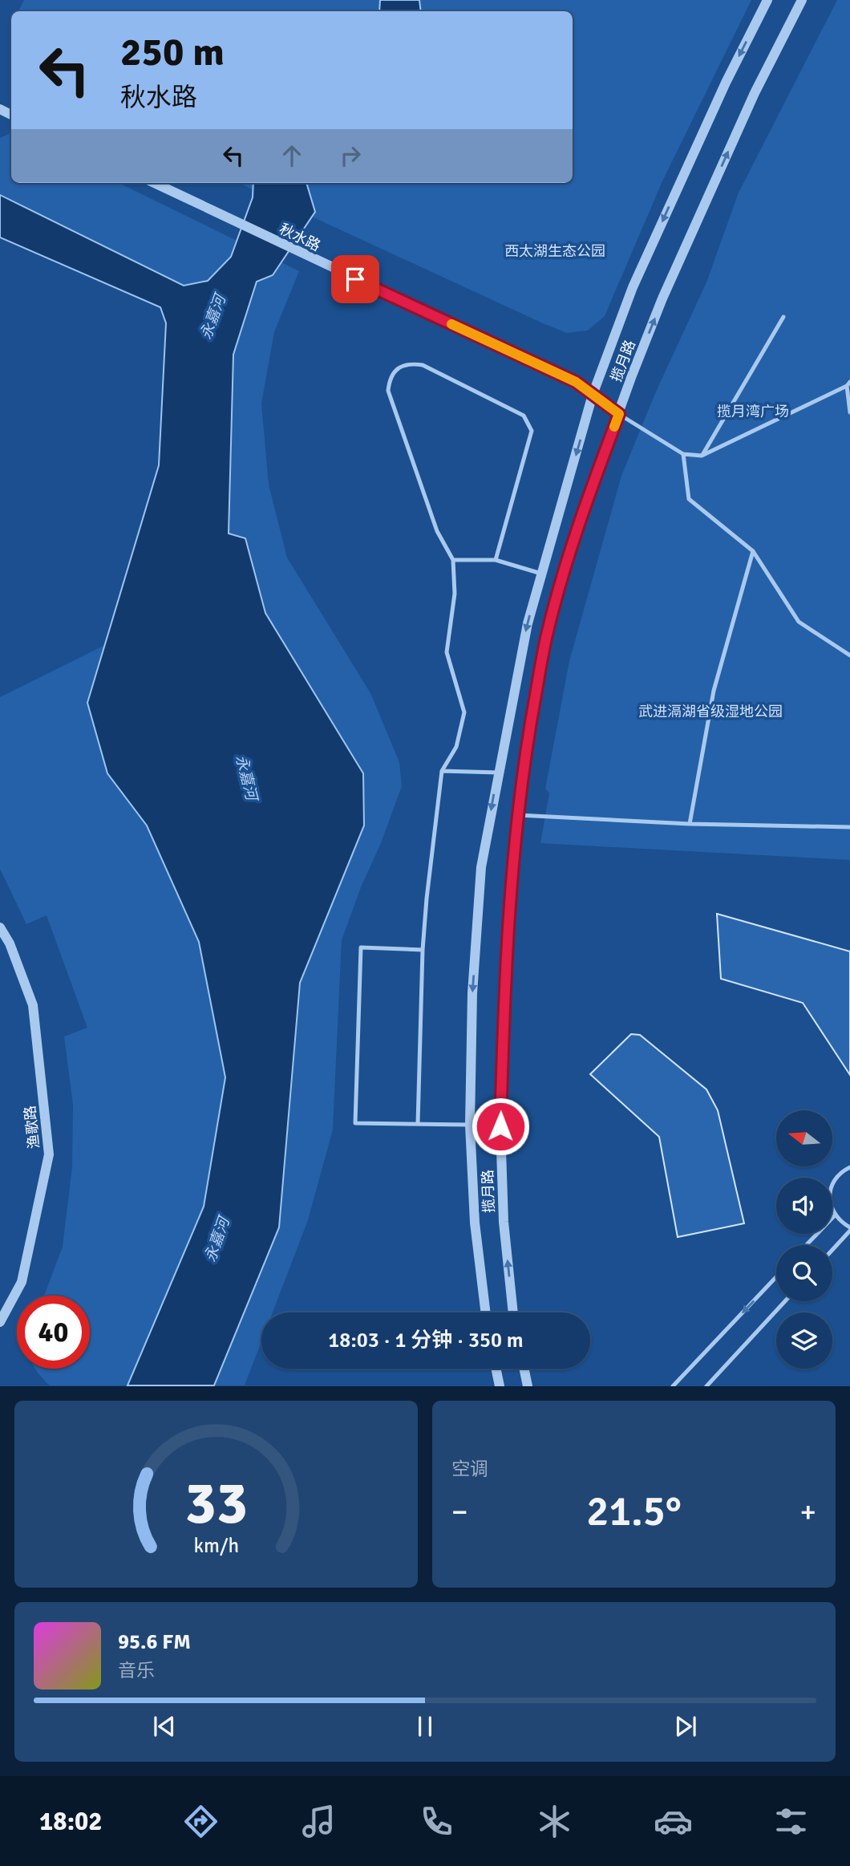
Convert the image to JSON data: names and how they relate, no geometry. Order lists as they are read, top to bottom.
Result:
{
  "streets": {
    "street": ["秋水路", "揽月路", "渔歌路"]
  },
  "crossings": [
    ["秋水路", "揽月路"]
  ],
  "water": ["永嘉河"],
  "parks": ["西太湖生态公园", "揽月湾广场", "武进滆湖省级湿地公园"],
  "north": "left",
  "page": {
    "turn": ["250 m", "秋水路"],
    "limit": "40",
    "trip": "18:03 · 1 分钟 · 350 m",
    "tile": "空调",
    "heat": ["−", "21.5°", "+"],
    "song": ["95.6 FM", "音乐"],
    "tabs": "18:02",
    "gauge": ["33", "km/h"]
  }
}
